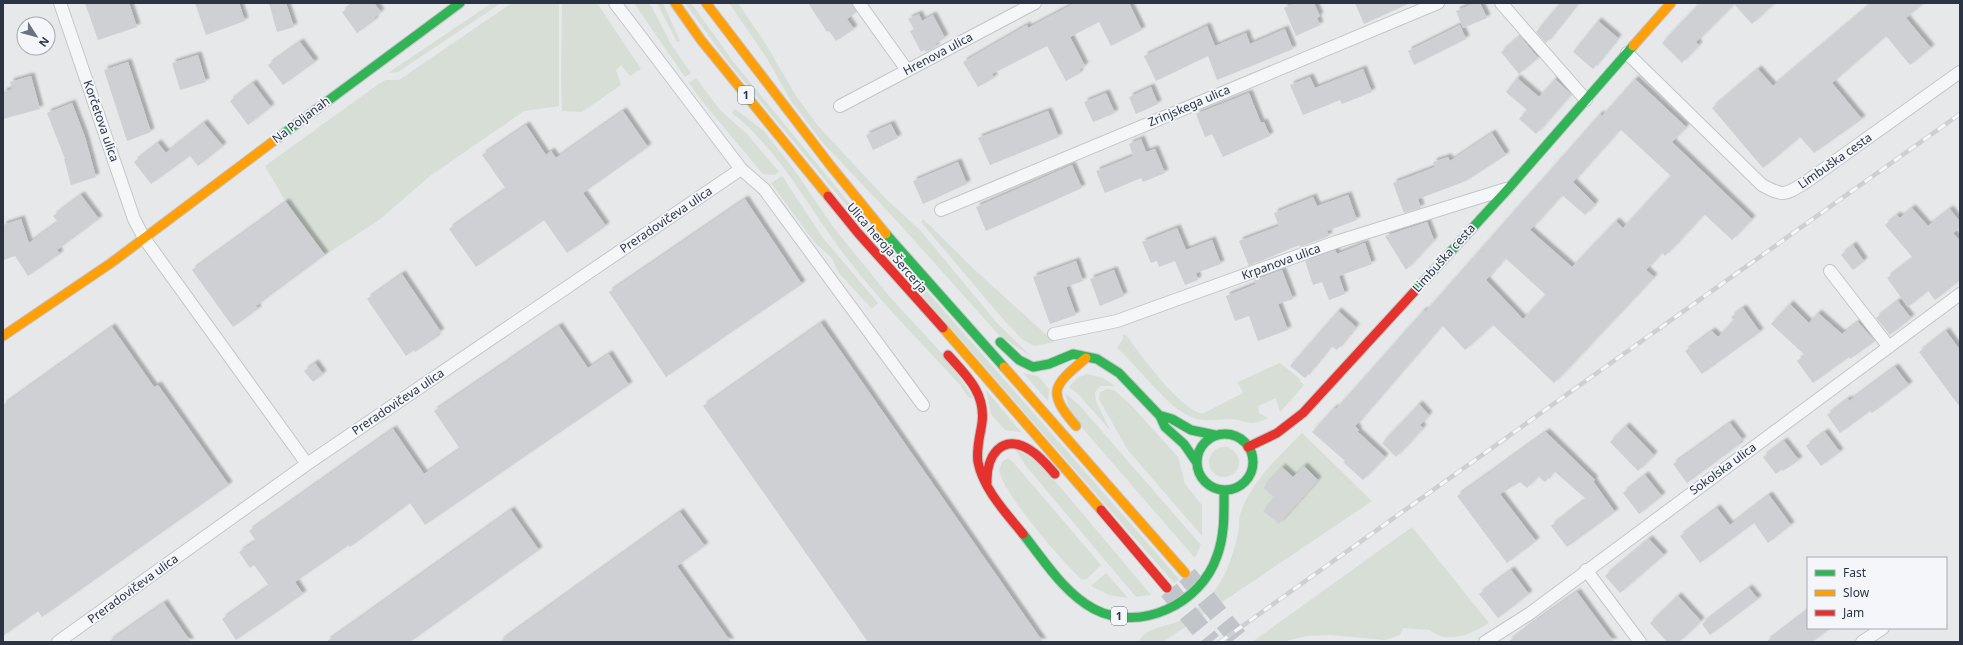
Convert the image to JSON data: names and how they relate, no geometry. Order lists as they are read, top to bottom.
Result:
{
  "streets": {
    "main road": [
      "1",
      "Na Poljanah",
      "Limbuška cesta",
      "Ulica heroja Šercerja"
    ],
    "street": [
      "Hrenova ulica",
      "Zrinjskega ulica",
      "Korčetova ulica",
      "Preradovičeva ulica",
      "Krpanova ulica",
      "Sokolska ulica"
    ]
  },
  "crossings": [
    ["1", "Limbuška cesta"],
    ["1", "Ulica heroja Šercerja"],
    ["Na Poljanah", "Korčetova ulica"],
    ["Limbuška cesta", "Krpanova ulica"]
  ],
  "legend": ["Fast", "Slow", "Jam"],
  "north": "bottom right"
}
